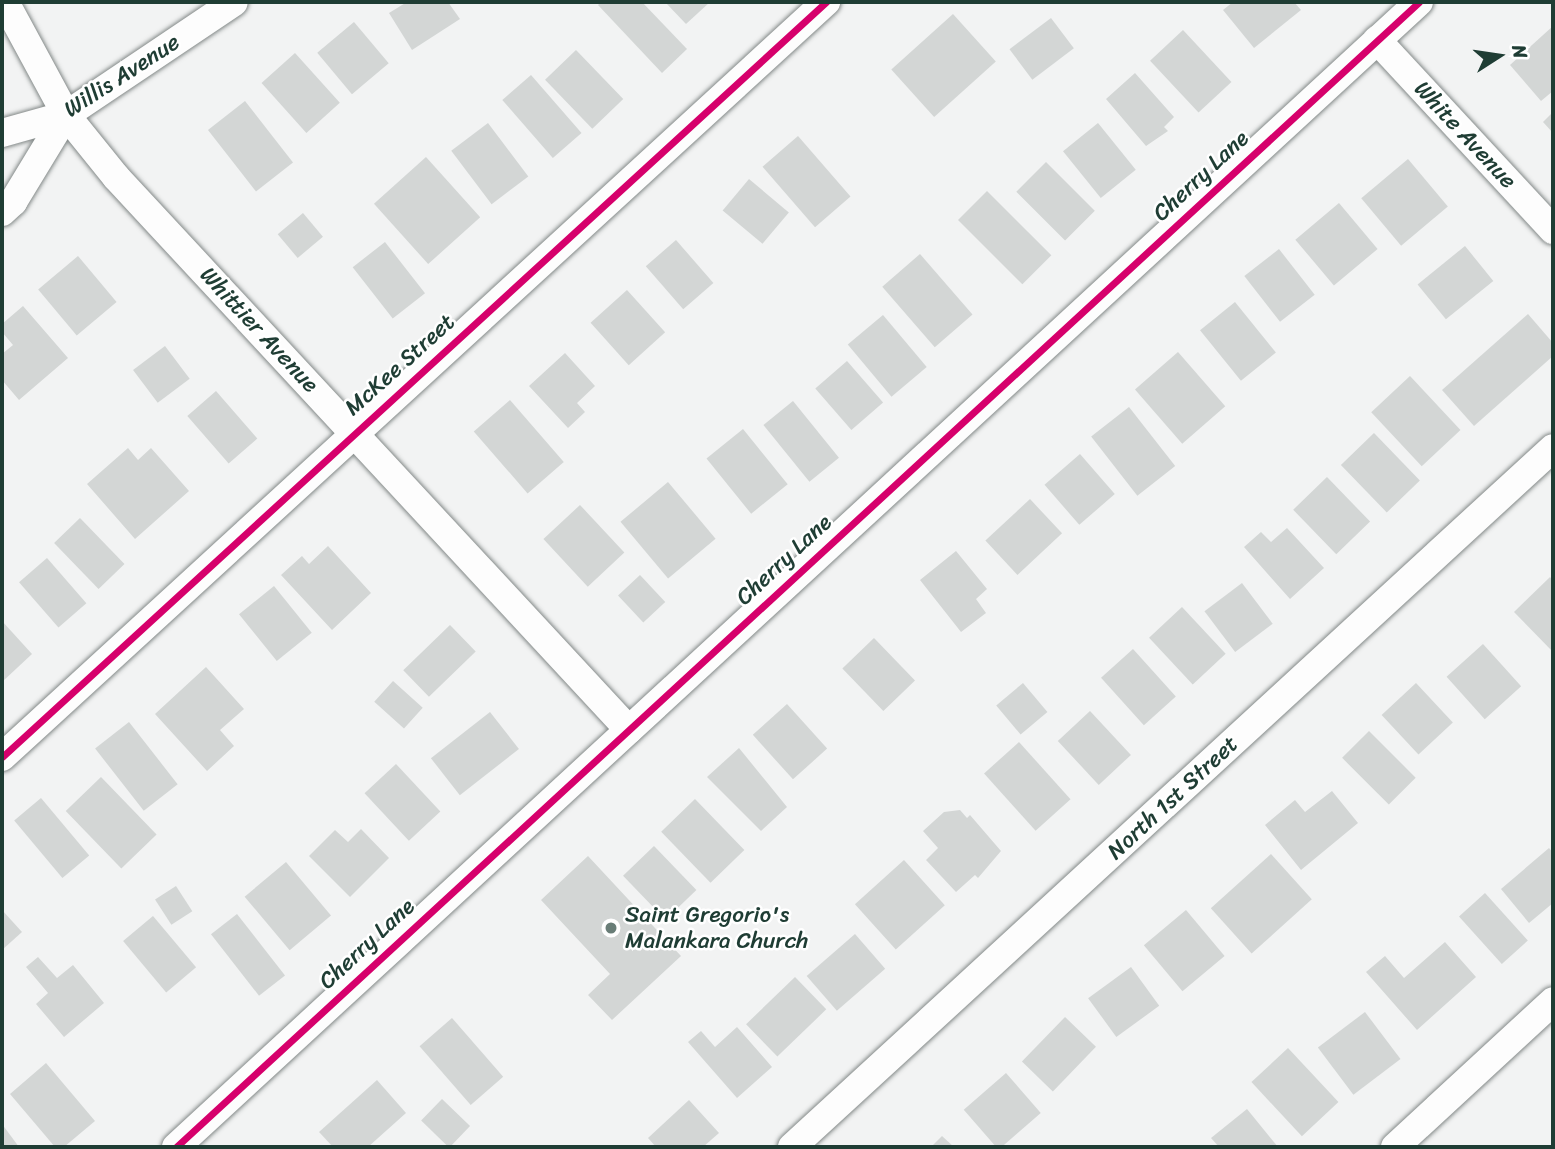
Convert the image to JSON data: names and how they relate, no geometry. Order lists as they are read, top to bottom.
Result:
{
  "streets": {
    "street": [
      "Willis Avenue",
      "White Avenue",
      "Cherry Lane",
      "Whittier Avenue",
      "McKee Street",
      "North 1st Street"
    ]
  },
  "crossings": [
    ["Willis Avenue", "Whittier Avenue"],
    ["White Avenue", "Cherry Lane"],
    ["Cherry Lane", "Whittier Avenue"],
    ["Whittier Avenue", "McKee Street"]
  ],
  "places": ["Saint Gregorio's Malankara Church"],
  "north": "right"
}
